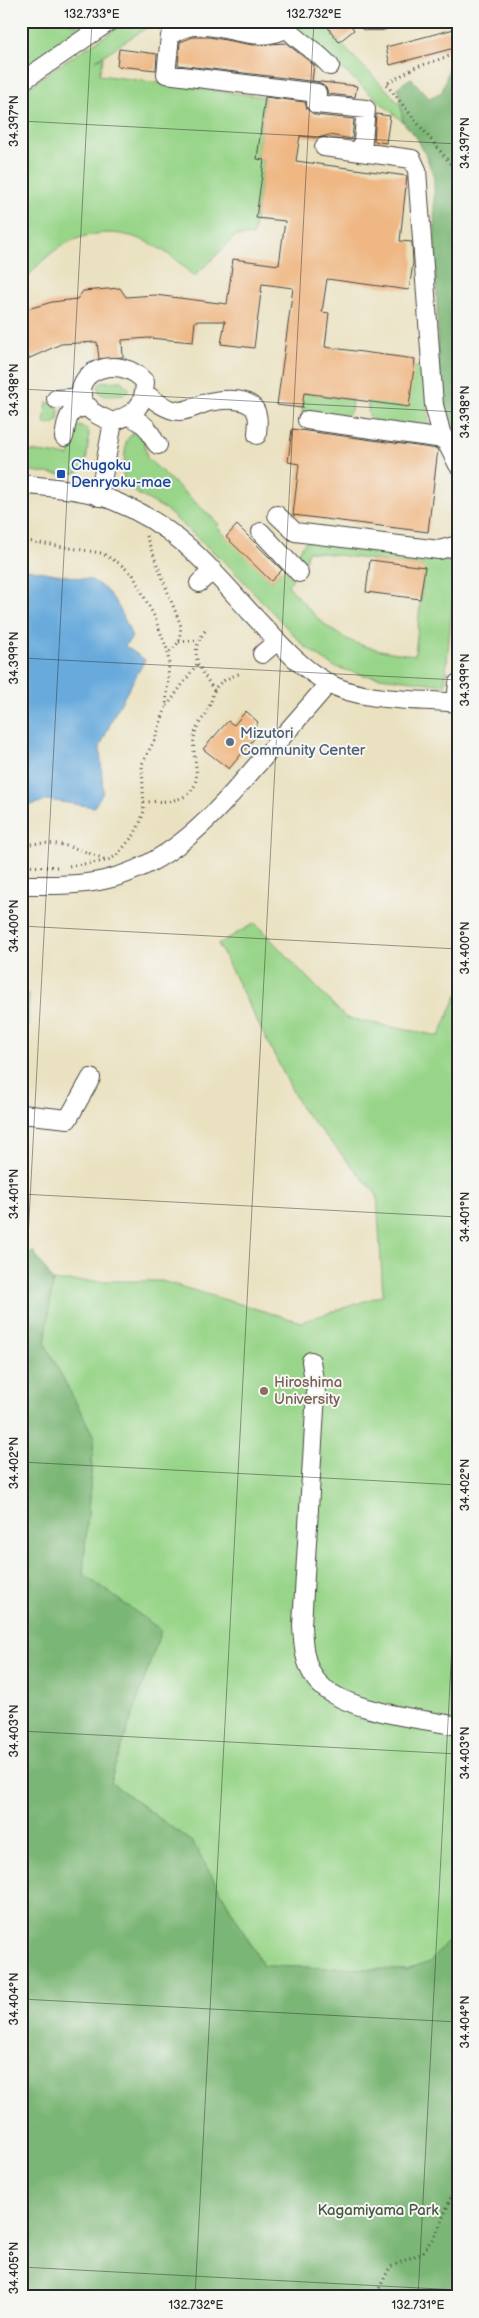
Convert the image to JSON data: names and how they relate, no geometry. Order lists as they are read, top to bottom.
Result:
{
  "parks": ["Kagamiyama Park"],
  "places": {
    "transit": ["Chugoku Denryoku-mae"],
    "other": ["Mizutori Community Center", "Hiroshima University"]
  },
  "coordinates": [
    "132.733°E",
    "132.732°E",
    "34.397°N",
    "34.398°N",
    "34.399°N",
    "34.400°N",
    "34.401°N",
    "34.402°N",
    "34.403°N",
    "34.404°N",
    "34.405°N",
    "132.731°E"
  ]
}
